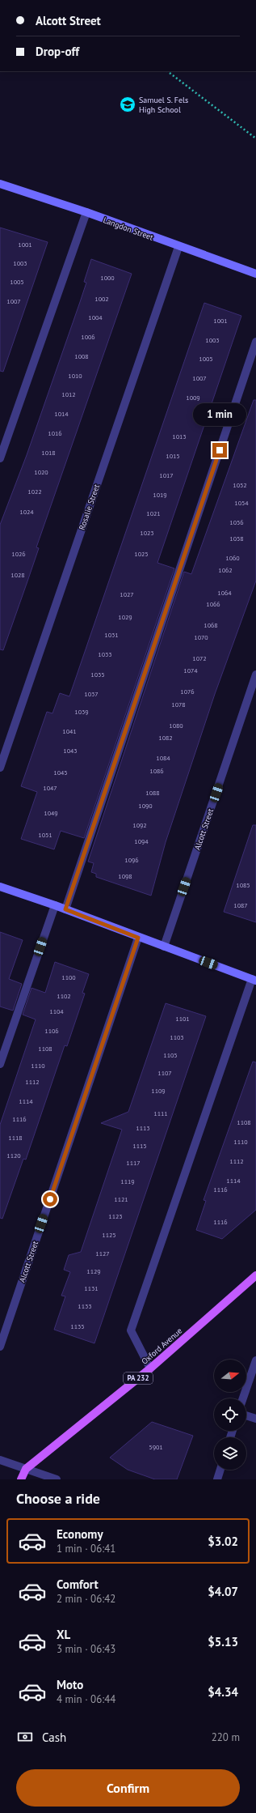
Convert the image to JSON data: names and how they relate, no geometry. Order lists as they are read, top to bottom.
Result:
{
  "streets": {
    "main road": ["Langdon Street", "Oxford Avenue", "PA 232"],
    "street": ["Rosalie Street", "Alcott Street"]
  },
  "crossings": [
    ["Langdon Street", "Rosalie Street"]
  ],
  "places": {
    "school or university": ["Samuel S. Fels High School"]
  },
  "house_numbers": [
    "1001",
    "1003",
    "1000",
    "1005",
    "1002",
    "1007",
    "1004",
    "1001",
    "1006",
    "1003",
    "1008",
    "1005",
    "1010",
    "1007",
    "1012",
    "1009",
    "1014",
    "1016",
    "1013",
    "1018",
    "1015",
    "1020",
    "1017",
    "1052",
    "1022",
    "1019",
    "1054",
    "1024",
    "1021",
    "1056",
    "1023",
    "1058",
    "1026",
    "1025",
    "1060",
    "1062",
    "1028",
    "1064",
    "1027",
    "1066",
    "1029",
    "1068",
    "1031",
    "1070",
    "1033",
    "1072",
    "1074",
    "1035",
    "1076",
    "1037",
    "1078",
    "1039",
    "1080",
    "1041",
    "1082",
    "1043",
    "1084",
    "1086",
    "1045",
    "1047",
    "1088",
    "1090",
    "1049",
    "1092",
    "1051",
    "1094",
    "1096",
    "1098",
    "1085",
    "1087",
    "1100",
    "1102",
    "1104",
    "1101",
    "1106",
    "1103",
    "1108",
    "1105",
    "1110",
    "1107",
    "1112",
    "1109",
    "1114",
    "1111",
    "1116",
    "1108",
    "1113",
    "1118",
    "1110",
    "1115",
    "1120",
    "1112",
    "1117",
    "1114",
    "1119",
    "1116",
    "1121",
    "1123",
    "1116",
    "1125",
    "1127",
    "1129",
    "1131",
    "1133",
    "1135",
    "5901"
  ],
  "north": "right",
  "page": {
    "banner": ["Alcott Street", "Drop-off"],
    "bubble": "1 min",
    "heading": "Choose a ride",
    "list": [
      {
        "name": "Economy",
        "note": "1 min · 06:41",
        "value": "$3.02"
      },
      {
        "name": "Comfort",
        "note": "2 min · 06:42",
        "value": "$4.07"
      },
      {
        "name": "XL",
        "note": "3 min · 06:43",
        "value": "$5.13"
      },
      {
        "name": "Moto",
        "note": "4 min · 06:44",
        "value": "$4.34"
      }
    ],
    "pay": ["Cash", "220 m"],
    "buttons": "Confirm"
  }
}
